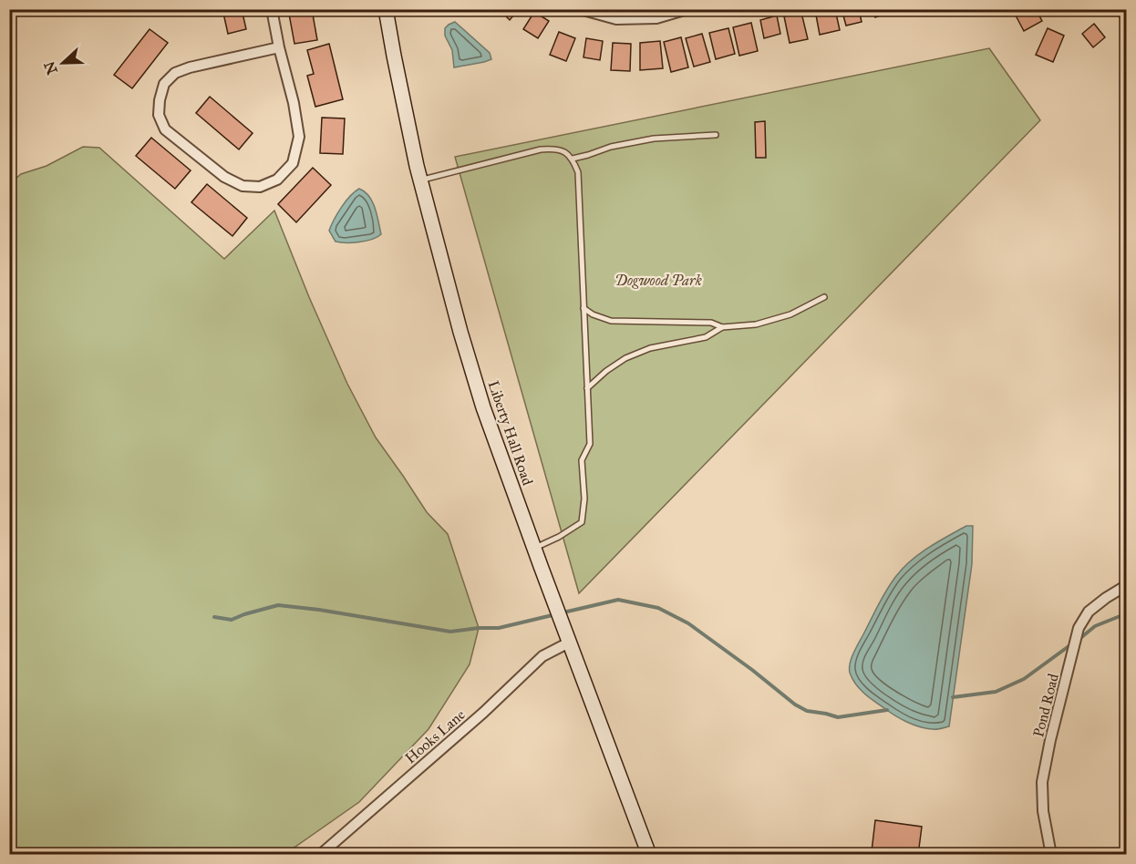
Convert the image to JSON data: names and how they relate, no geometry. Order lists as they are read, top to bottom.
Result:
{
  "streets": {
    "main road": ["Liberty Hall Road"],
    "street": ["Pond Road", "Hooks Lane"]
  },
  "crossings": [
    ["Liberty Hall Road", "Hooks Lane"]
  ],
  "parks": ["Dogwood Park"],
  "north": "left"
}
